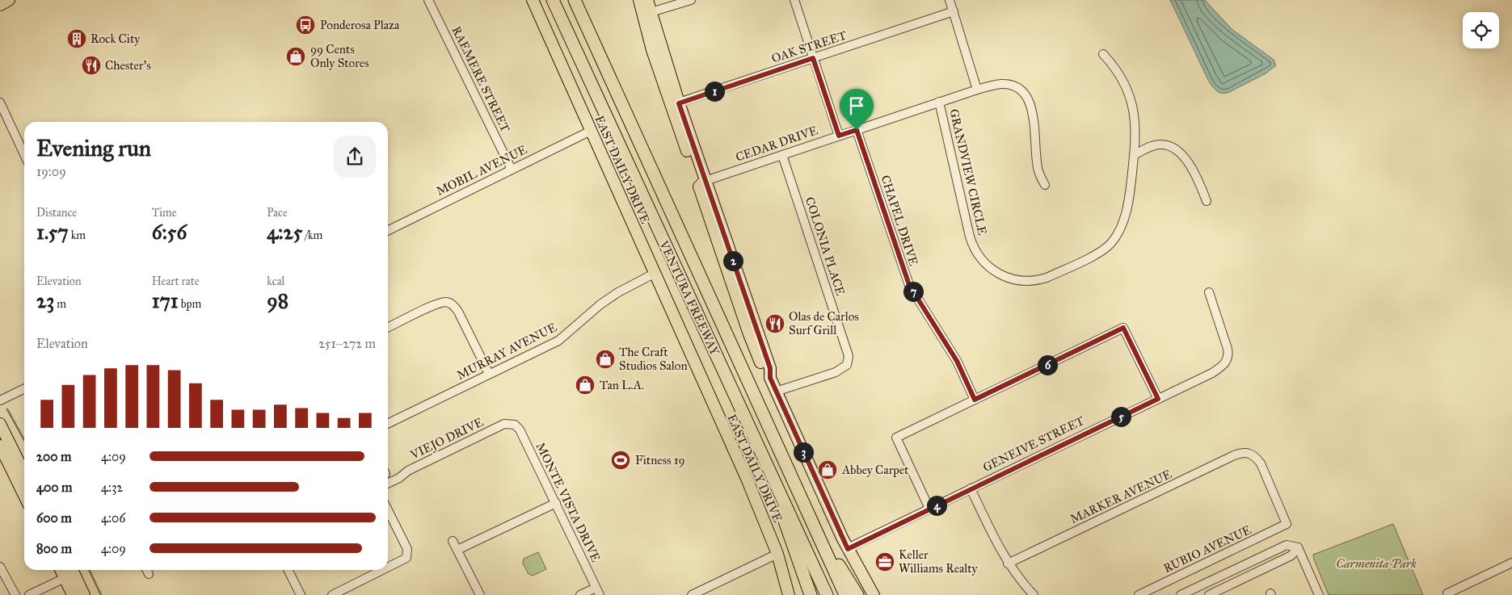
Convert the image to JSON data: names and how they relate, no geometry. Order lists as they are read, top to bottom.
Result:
{
  "streets": {
    "highway": ["VENTURA FREEWAY"],
    "main road": ["EAST DAILY DRIVE"],
    "street": [
      "OAK STREET",
      "RAEMERE STREET",
      "CEDAR DRIVE",
      "MOBIL AVENUE",
      "GRANDVIEW CIRCLE",
      "CHAPEL DRIVE",
      "COLONIA PLACE",
      "MURRAY AVENUE",
      "VIEJO DRIVE",
      "GENEIVE STREET",
      "MARKER AVENUE",
      "MONTE VISTA DRIVE",
      "RUBIO AVENUE"
    ]
  },
  "crossings": [
    ["RAEMERE STREET", "MOBIL AVENUE"],
    ["CEDAR DRIVE", "GRANDVIEW CIRCLE"],
    ["CEDAR DRIVE", "CHAPEL DRIVE"],
    ["CEDAR DRIVE", "COLONIA PLACE"],
    ["EAST DAILY DRIVE", "MOBIL AVENUE"],
    ["EAST DAILY DRIVE", "MURRAY AVENUE"],
    ["VIEJO DRIVE", "MONTE VISTA DRIVE"],
    ["MARKER AVENUE", "RUBIO AVENUE"]
  ],
  "parks": ["Carmenita Park"],
  "places": {
    "bus stop": ["Ponderosa Plaza"],
    "building": ["Rock City"],
    "shop": [
      "99 Cents Only Stores",
      "The Craft Studios Salon",
      "Tan L.A.",
      "Abbey Carpet"
    ],
    "restaurant": ["Chester's", "Olas de Carlos Surf Grill"],
    "sports": ["Fitness 19"],
    "office": ["Keller Williams Realty"]
  },
  "page": {
    "pins": [
      "1",
      "2",
      "7",
      "6",
      "5",
      "3",
      "4"
    ],
    "heading": ["Evening run", "19:09"],
    "stats": [
      ["Distance", "1.57 km"],
      ["Time", "6:56"],
      ["Pace", "4:25 /km"],
      ["Elevation", "23 m"],
      ["Heart rate", "171 bpm"],
      ["kcal", "98"]
    ],
    "chart": ["Elevation", "251–272 m"],
    "list": [
      {
        "name": "200 m",
        "note": "4:09"
      },
      {
        "name": "400 m",
        "note": "4:32"
      },
      {
        "name": "600 m",
        "note": "4:06"
      },
      {
        "name": "800 m",
        "note": "4:09"
      }
    ]
  }
}
